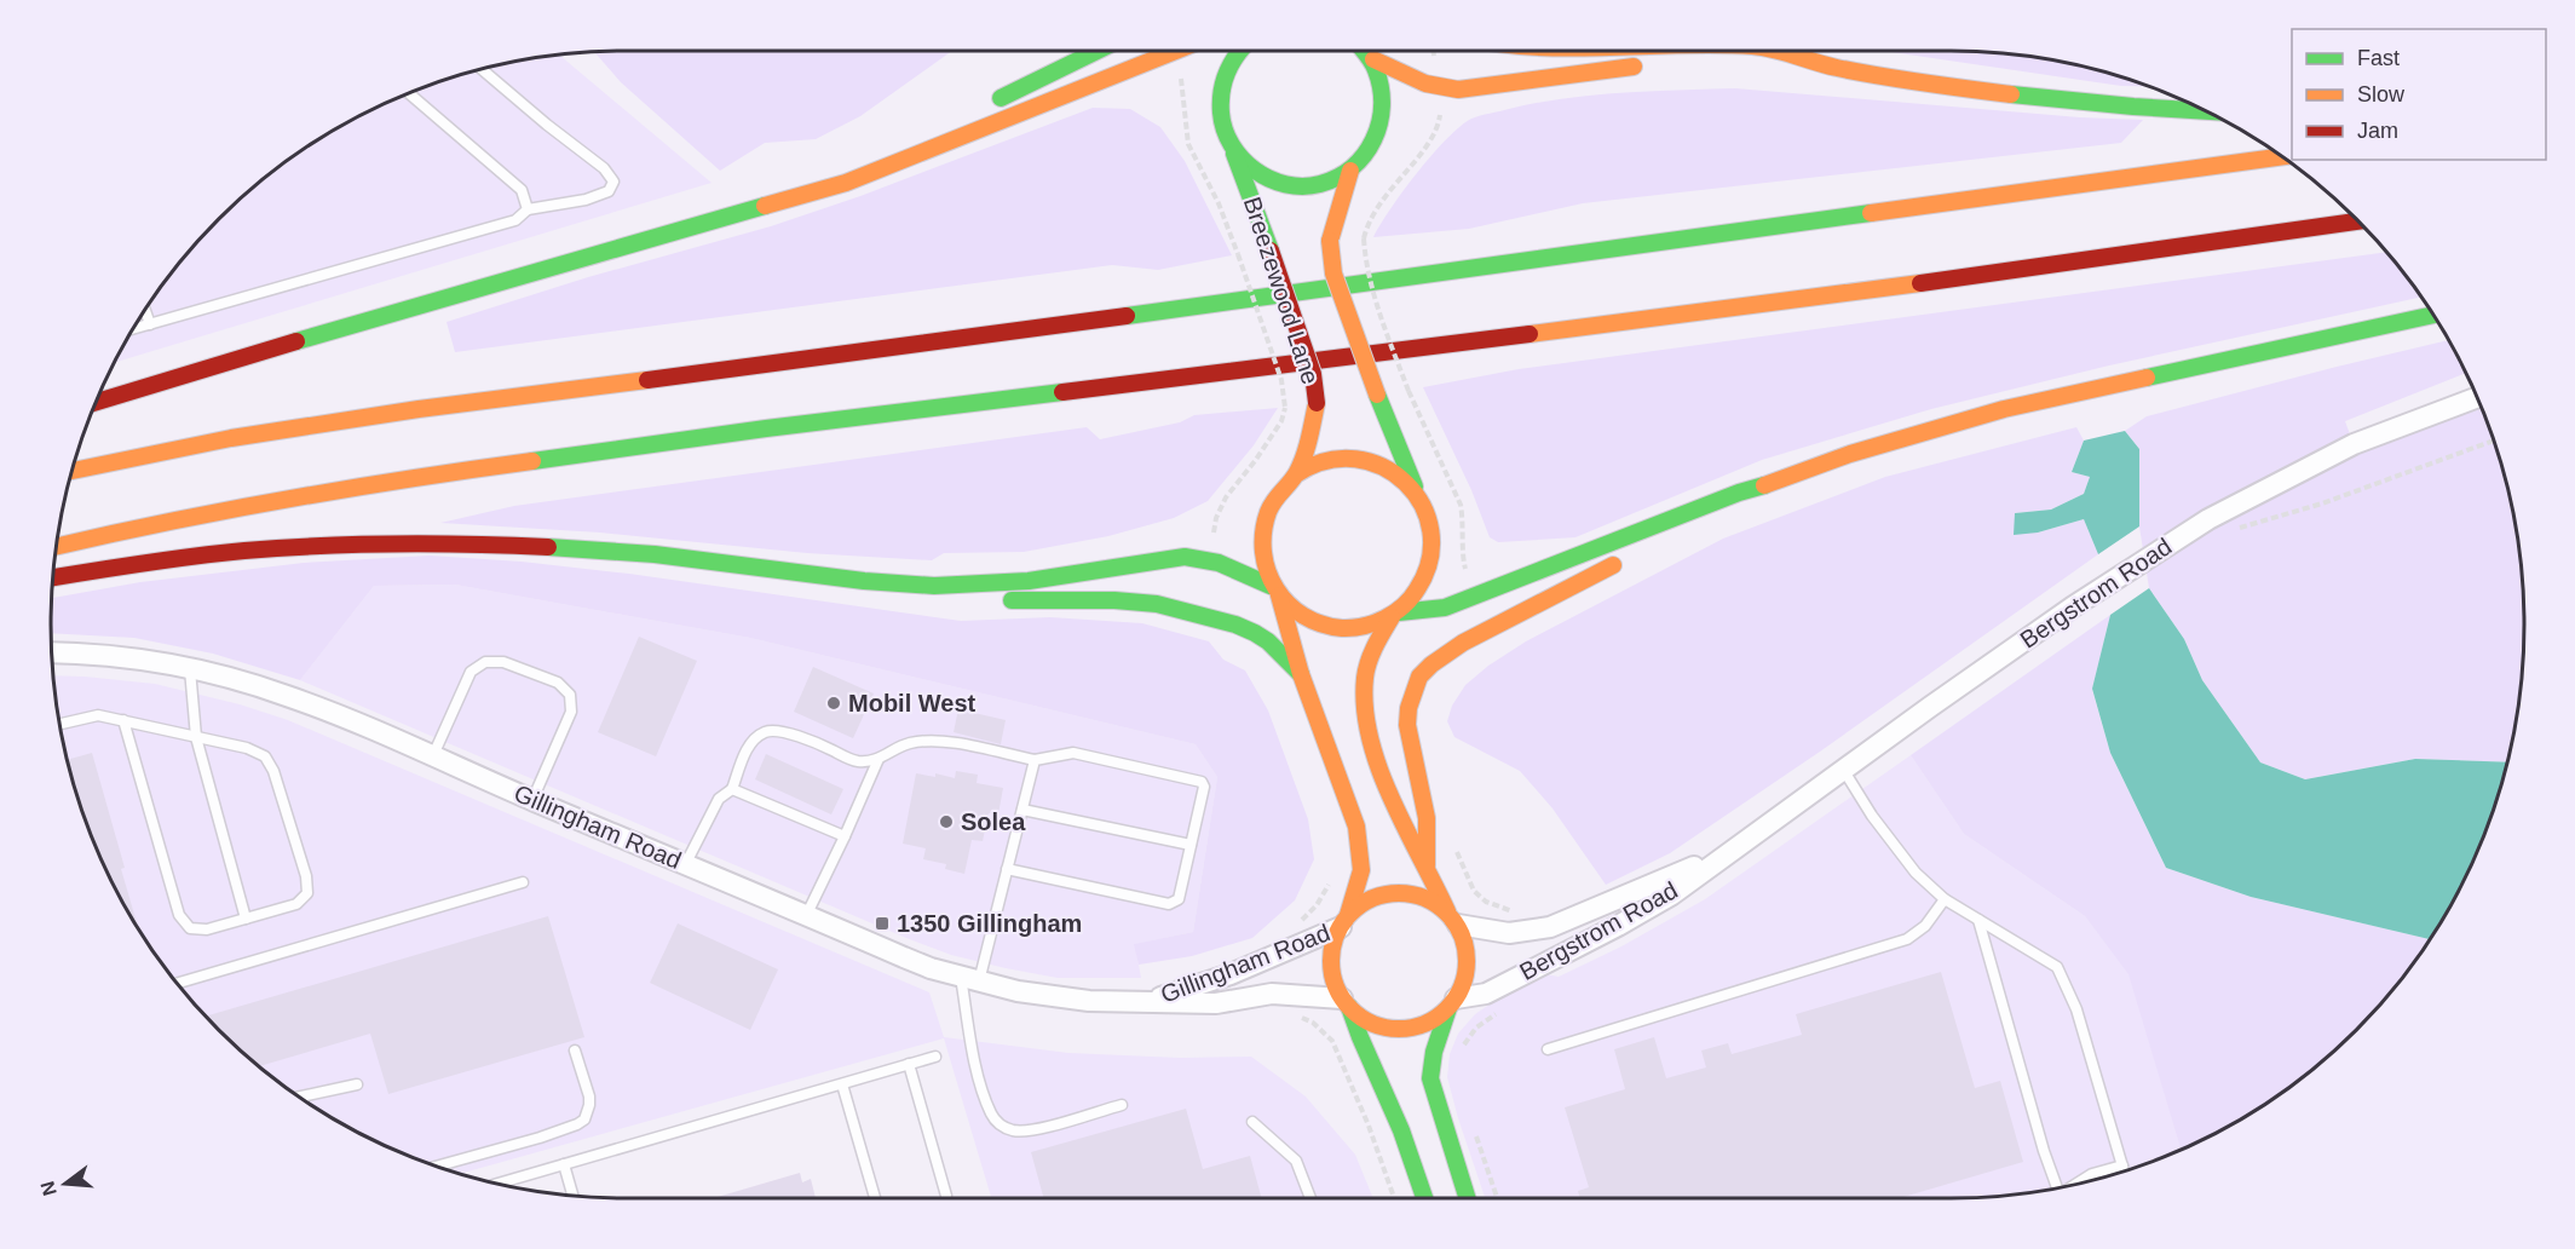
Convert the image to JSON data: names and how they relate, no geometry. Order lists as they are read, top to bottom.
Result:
{
  "streets": {
    "main road": ["Breezewood Lane"],
    "street": ["Bergstrom Road", "Gillingham Road"]
  },
  "crossings": [
    ["Bergstrom Road", "Gillingham Road"]
  ],
  "places": {
    "other": ["Mobil West", "Solea"],
    "transit": ["1350 Gillingham"]
  },
  "legend": ["Fast", "Slow", "Jam"],
  "north": "left"
}
